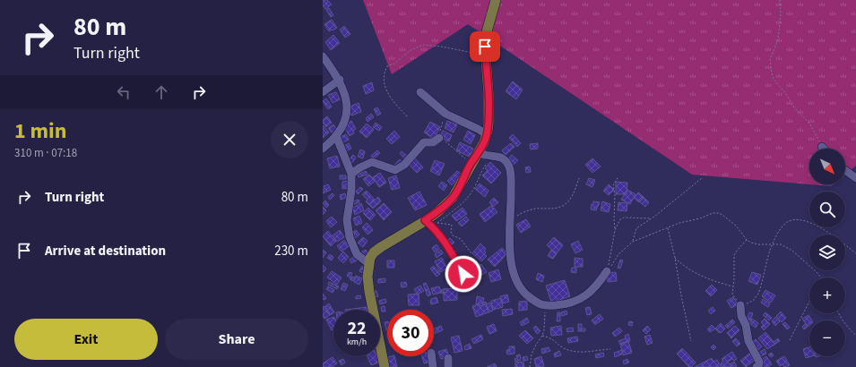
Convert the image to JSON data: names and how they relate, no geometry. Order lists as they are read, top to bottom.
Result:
{
  "north": "bottom right",
  "page": {
    "turn": ["80 m", "Turn right"],
    "heading": ["1 min", "310 m · 07:18"],
    "map_buttons": ["+", "−"],
    "list": [
      {
        "name": "Turn right",
        "value": "80 m"
      },
      {
        "name": "Arrive at destination",
        "value": "230 m"
      }
    ],
    "speed": "22 km/h",
    "limit": "30",
    "buttons": ["Exit", "Share"]
  }
}
